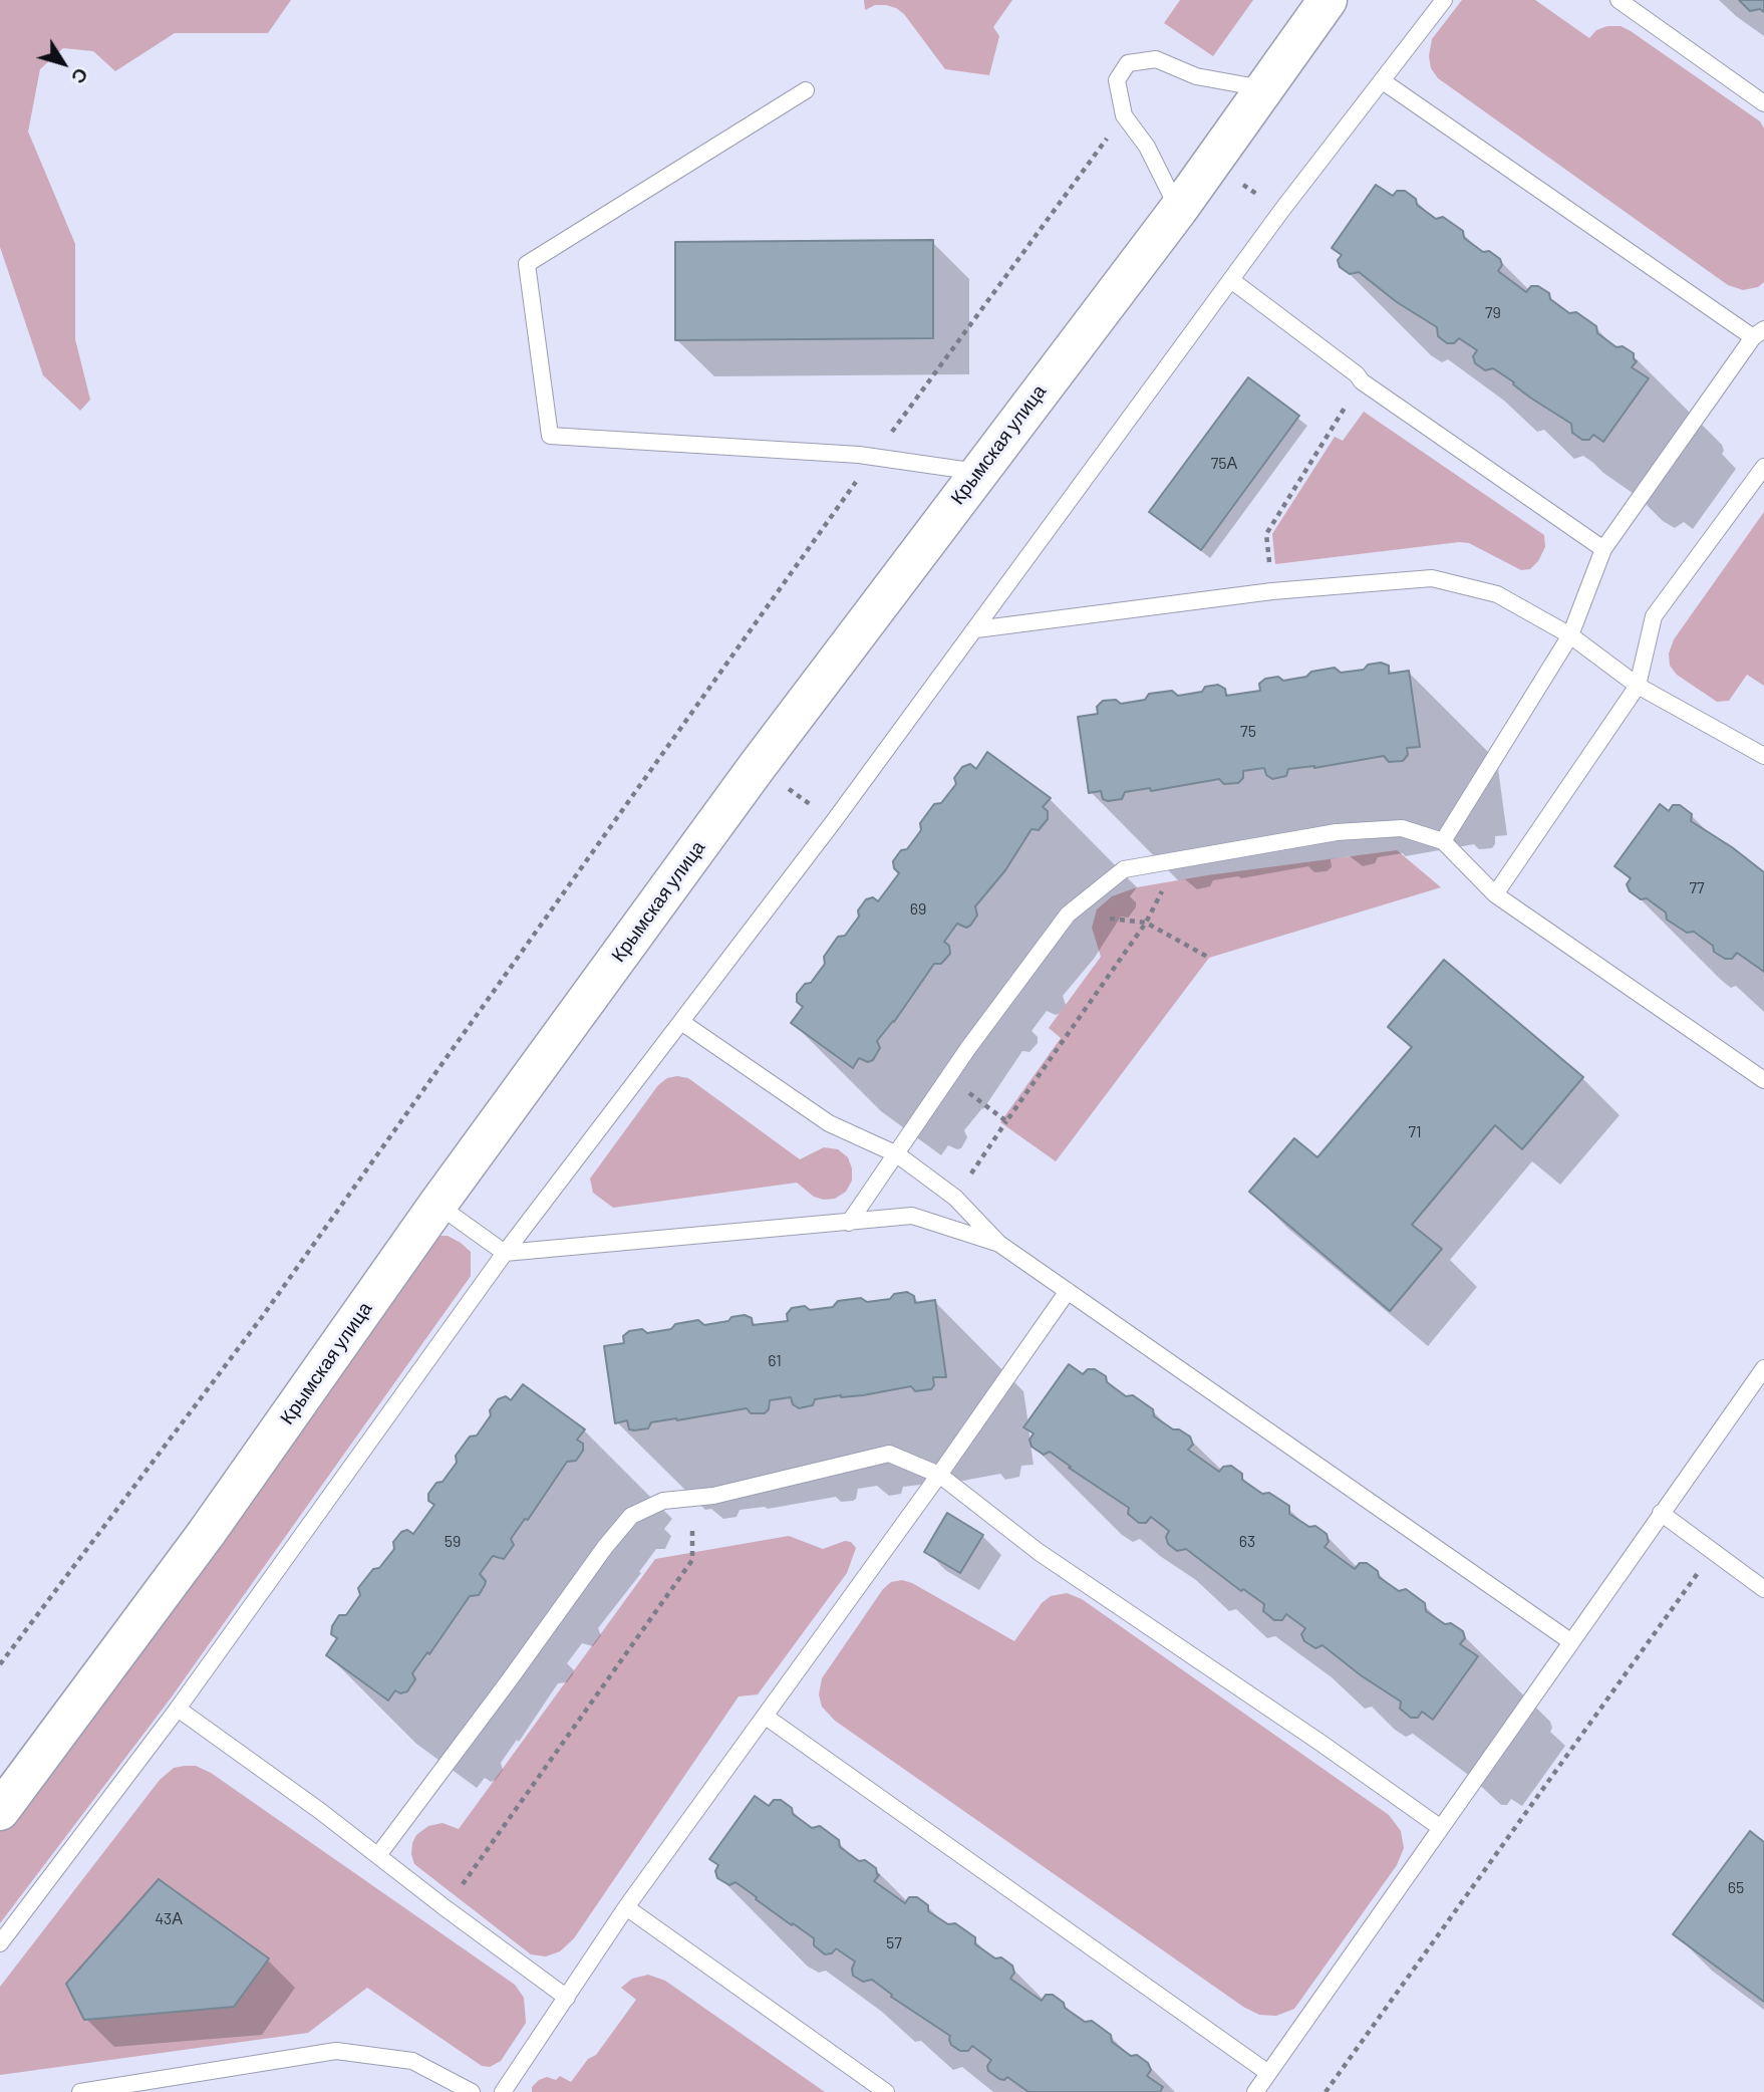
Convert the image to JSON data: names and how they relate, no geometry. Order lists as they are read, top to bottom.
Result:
{
  "streets": {
    "street": ["Крымская улица"]
  },
  "house_numbers": [
    "79",
    "75А",
    "75",
    "77",
    "69",
    "71",
    "61",
    "59",
    "63",
    "65",
    "43А",
    "57"
  ],
  "north": "bottom right"
}
